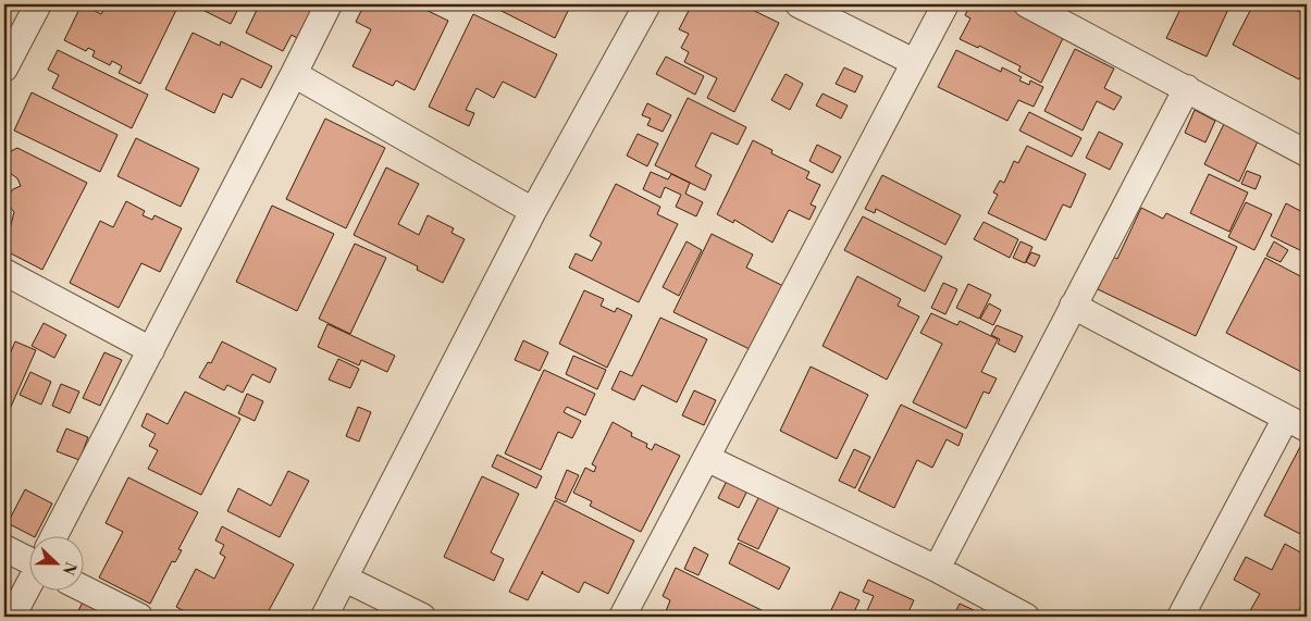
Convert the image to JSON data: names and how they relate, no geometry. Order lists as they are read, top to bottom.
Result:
{
  "north": "right"
}
